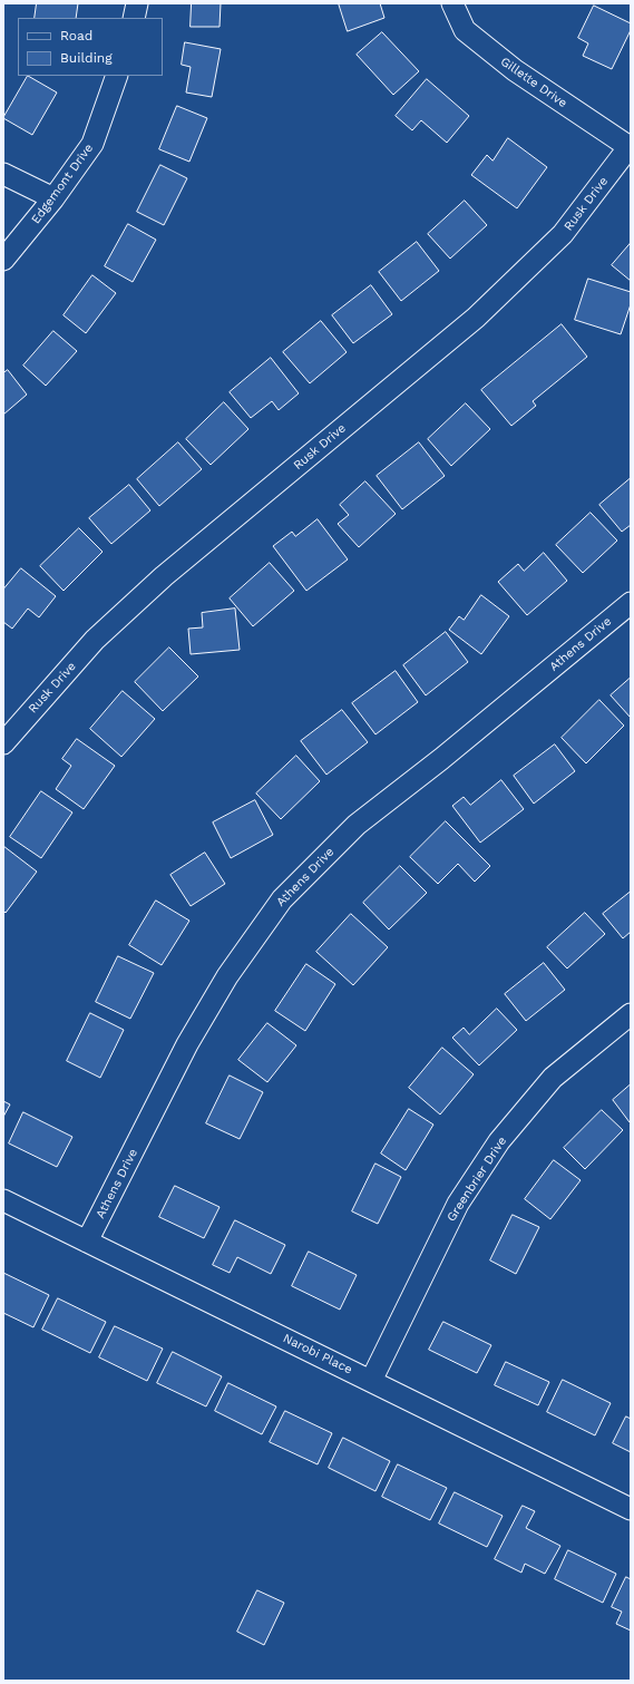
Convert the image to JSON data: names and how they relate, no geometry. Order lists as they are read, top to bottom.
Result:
{
  "streets": {
    "street": [
      "Gillette Drive",
      "Edgemont Drive",
      "Rusk Drive",
      "Athens Drive",
      "Greenbrier Drive",
      "Narobi Place"
    ]
  },
  "crossings": [
    ["Gillette Drive", "Rusk Drive"],
    ["Athens Drive", "Narobi Place"],
    ["Greenbrier Drive", "Narobi Place"]
  ],
  "legend": ["Road", "Building"]
}
